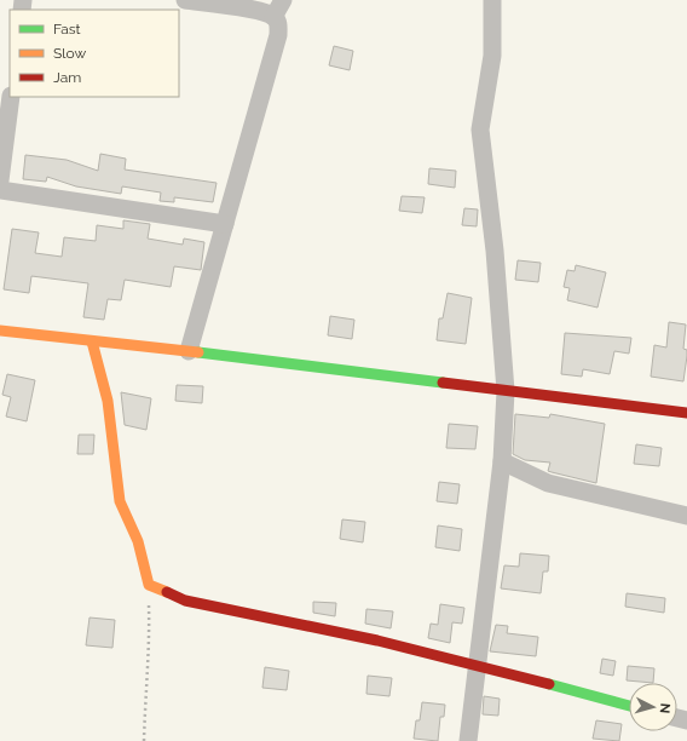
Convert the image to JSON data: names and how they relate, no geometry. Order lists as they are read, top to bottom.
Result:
{
  "legend": ["Fast", "Slow", "Jam"],
  "north": "right"
}
